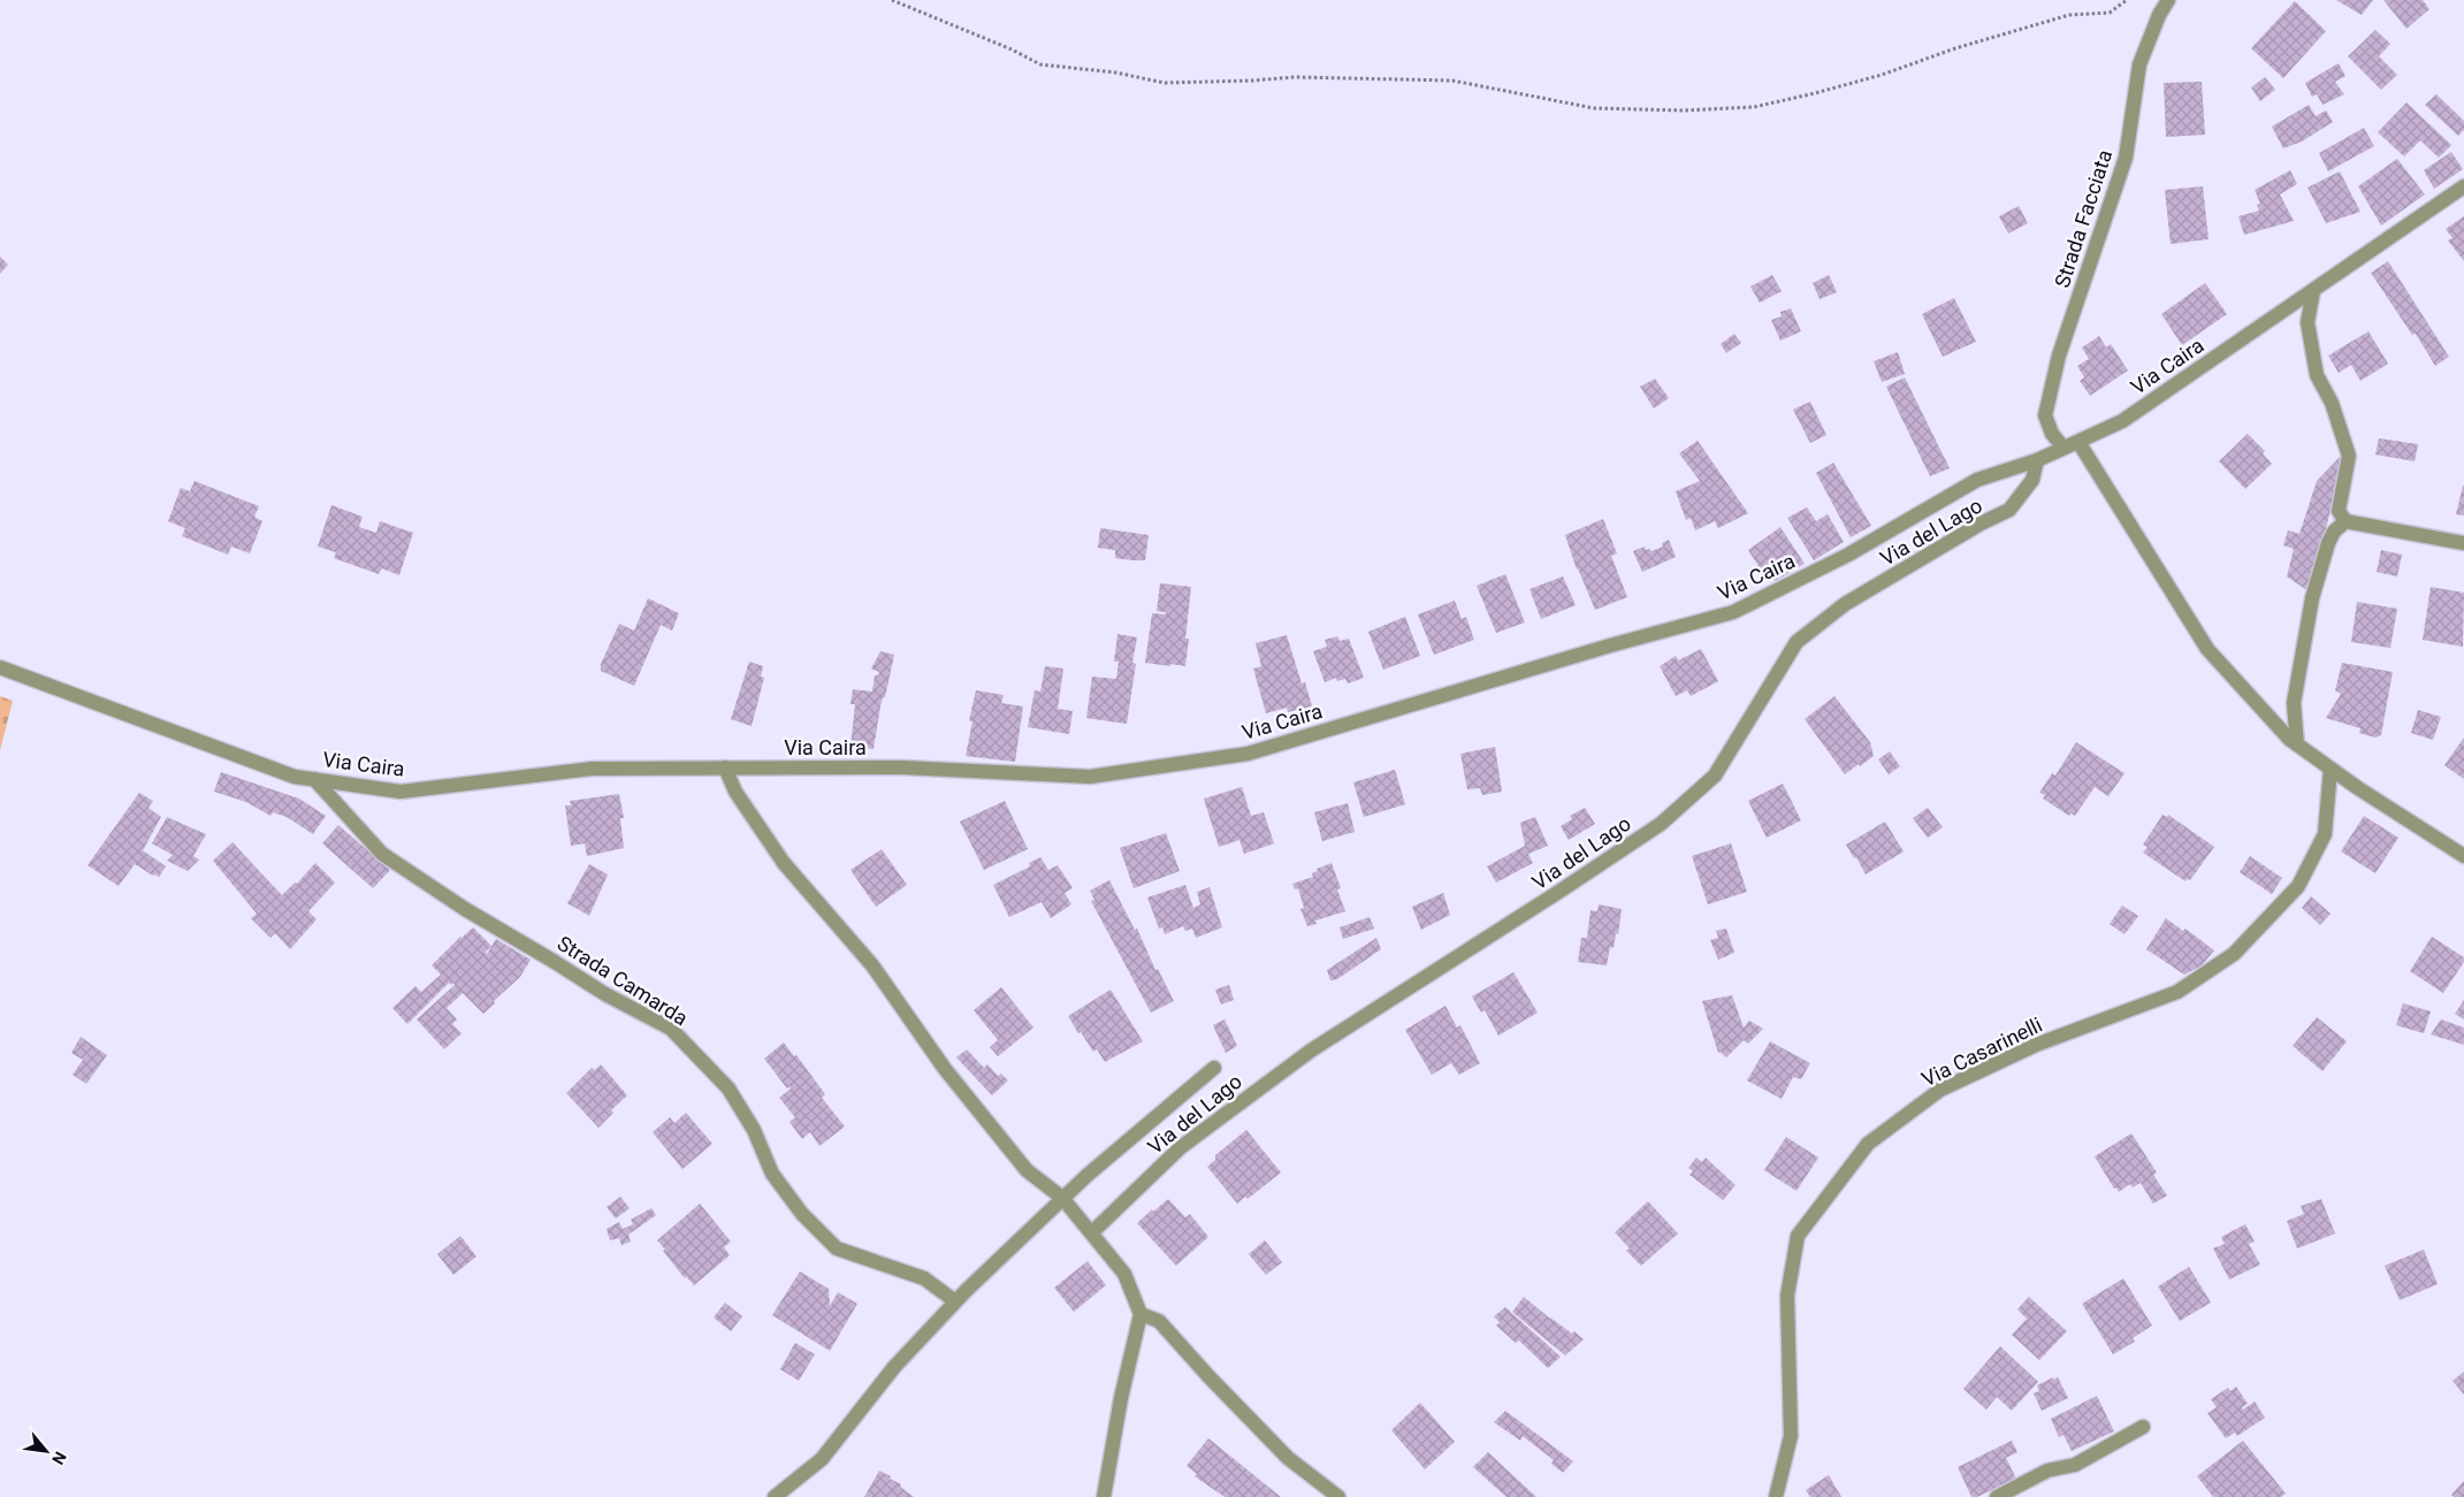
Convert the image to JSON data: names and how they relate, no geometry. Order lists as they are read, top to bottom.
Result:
{
  "streets": {
    "street": [
      "Strada Facciata",
      "Via Caira",
      "Via del Lago",
      "Strada Camarda",
      "Via Casarinelli"
    ]
  },
  "crossings": [
    ["Strada Facciata", "Via Caira"],
    ["Via Caira", "Via del Lago"],
    ["Via Caira", "Strada Camarda"],
    ["Via del Lago", "Strada Camarda"]
  ],
  "north": "bottom right"
}
